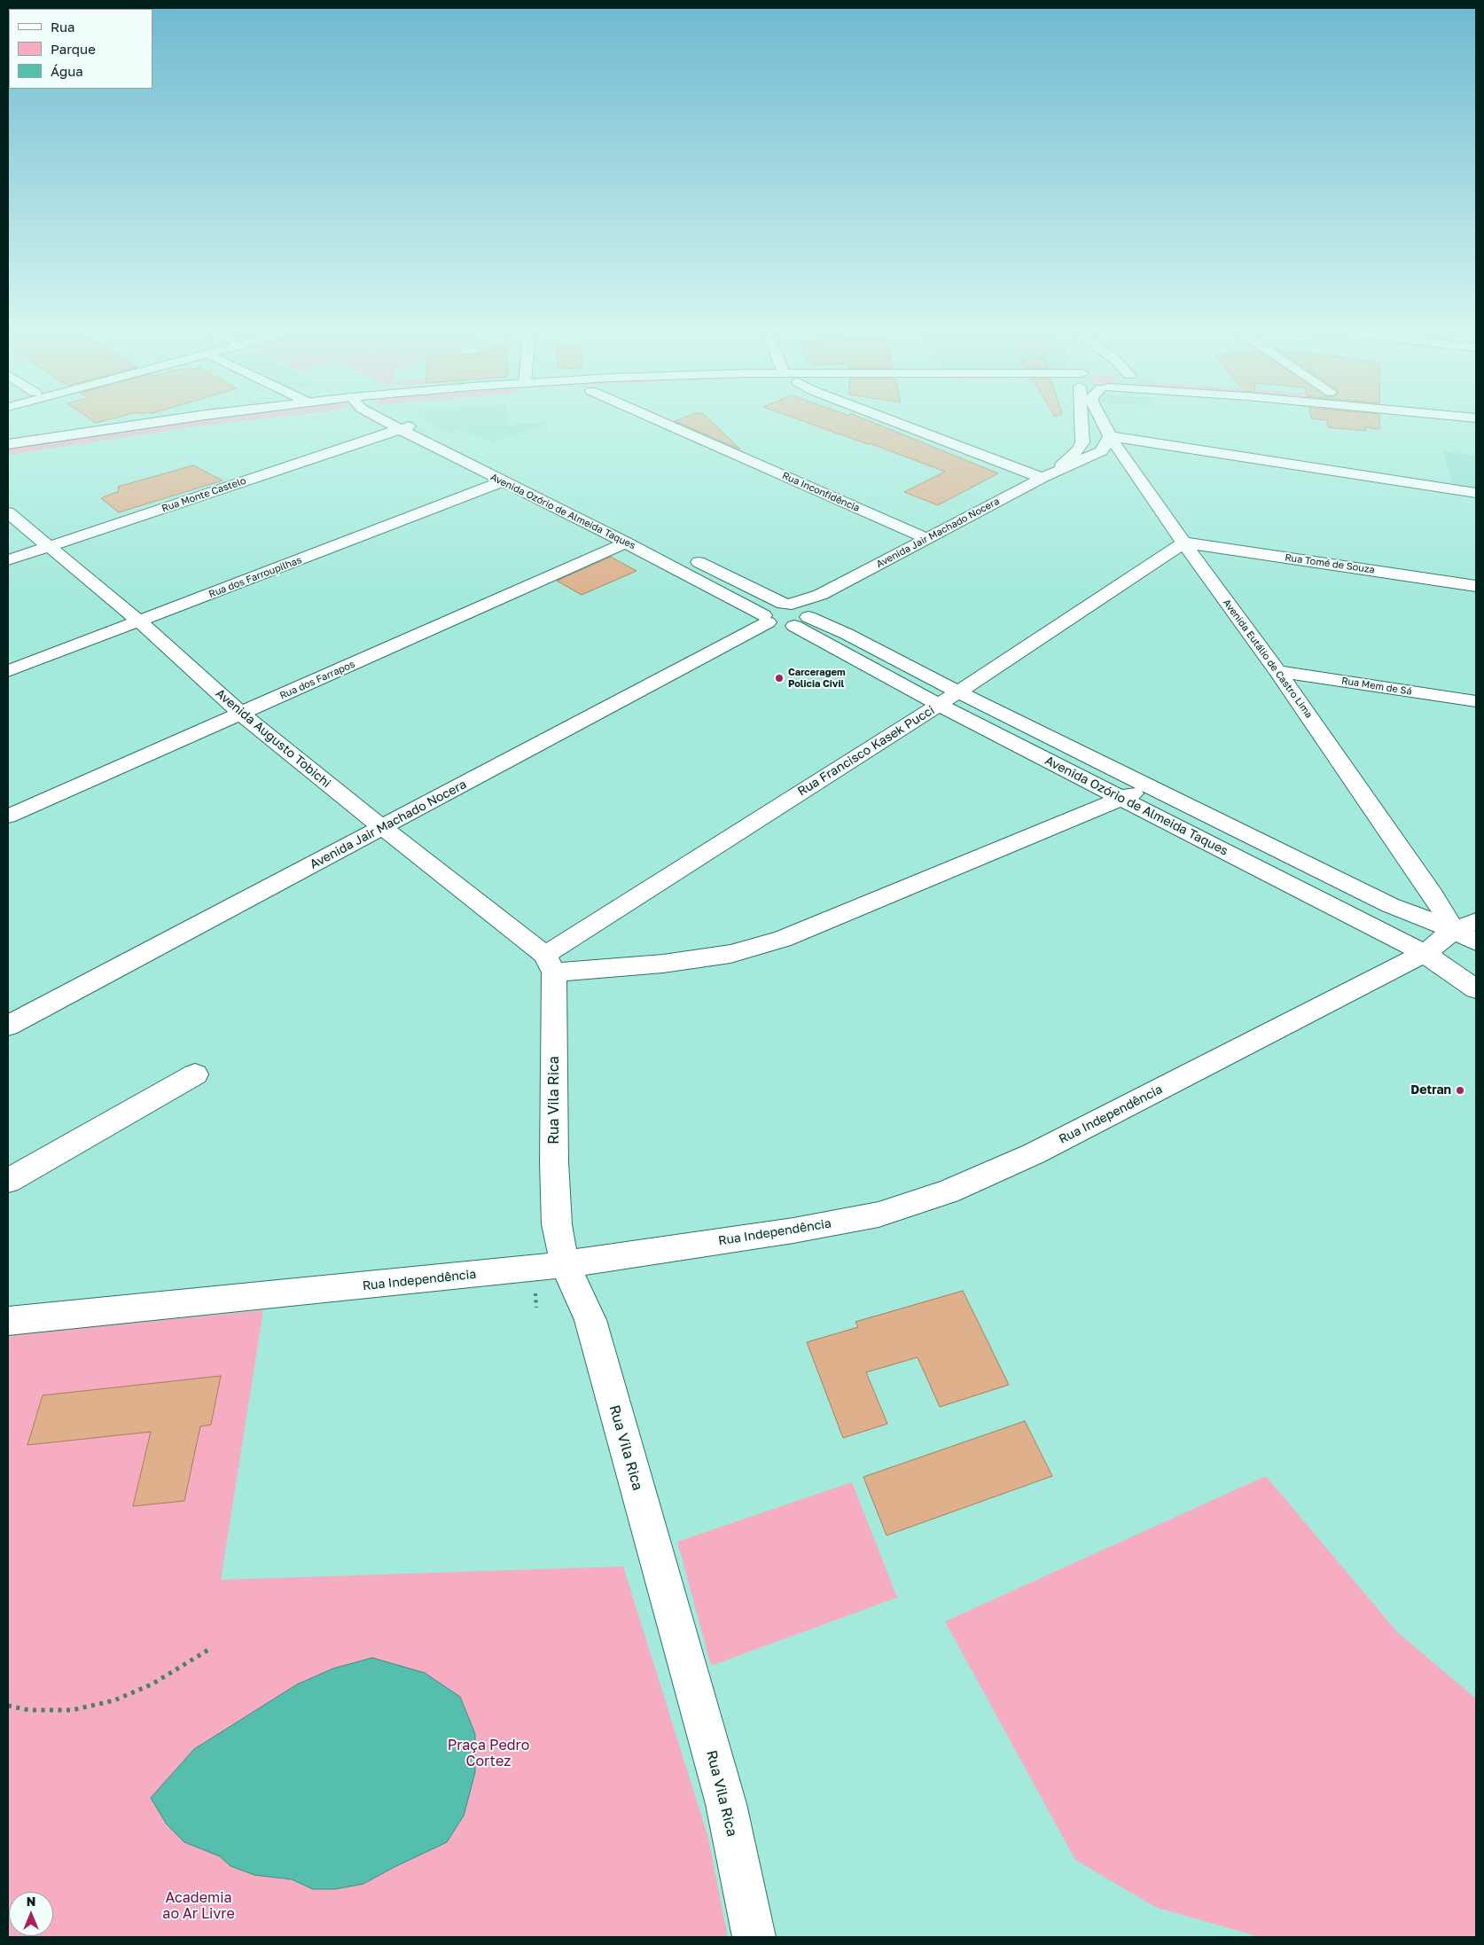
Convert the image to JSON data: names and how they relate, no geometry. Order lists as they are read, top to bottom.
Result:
{
  "streets": {
    "street": [
      "Rua Inconfidência",
      "Rua Monte Castelo",
      "Avenida Ozório de Almeida Taques",
      "Avenida Jair Machado Nocera",
      "Rua Tomé de Souza",
      "Rua dos Farroupilhas",
      "Avenida Eutálio de Castro Lima",
      "Rua dos Farrapos",
      "Rua Mem de Sá",
      "Avenida Augusto Tobichi",
      "Rua Francisco Kasek Pucci",
      "Rua Vila Rica",
      "Rua Independência"
    ]
  },
  "crossings": [
    ["Rua Inconfidência", "Avenida Jair Machado Nocera"],
    ["Rua Monte Castelo", "Avenida Ozório de Almeida Taques"],
    ["Rua Monte Castelo", "Avenida Augusto Tobichi"],
    ["Avenida Ozório de Almeida Taques", "Avenida Jair Machado Nocera"],
    ["Avenida Ozório de Almeida Taques", "Rua dos Farroupilhas"],
    ["Avenida Ozório de Almeida Taques", "Avenida Eutálio de Castro Lima"],
    ["Avenida Ozório de Almeida Taques", "Rua dos Farrapos"],
    ["Avenida Ozório de Almeida Taques", "Rua Francisco Kasek Pucci"],
    ["Avenida Ozório de Almeida Taques", "Rua Independência"],
    ["Avenida Jair Machado Nocera", "Avenida Eutálio de Castro Lima"],
    ["Avenida Jair Machado Nocera", "Avenida Augusto Tobichi"],
    ["Rua Tomé de Souza", "Avenida Eutálio de Castro Lima"],
    ["Rua Tomé de Souza", "Rua Francisco Kasek Pucci"],
    ["Rua dos Farroupilhas", "Avenida Augusto Tobichi"],
    ["Avenida Eutálio de Castro Lima", "Rua Mem de Sá"],
    ["Avenida Eutálio de Castro Lima", "Rua Francisco Kasek Pucci"],
    ["Avenida Eutálio de Castro Lima", "Rua Independência"],
    ["Rua dos Farrapos", "Avenida Augusto Tobichi"],
    ["Avenida Augusto Tobichi", "Rua Francisco Kasek Pucci"],
    ["Avenida Augusto Tobichi", "Rua Vila Rica"],
    ["Rua Francisco Kasek Pucci", "Rua Vila Rica"],
    ["Rua Vila Rica", "Rua Independência"]
  ],
  "parks": ["Praça Pedro Cortez", "Academia ao Ar Livre"],
  "places": ["Carceragem Policia Civil", "Detran"],
  "legend": ["Rua", "Parque", "Água"],
  "north": "top"
}
